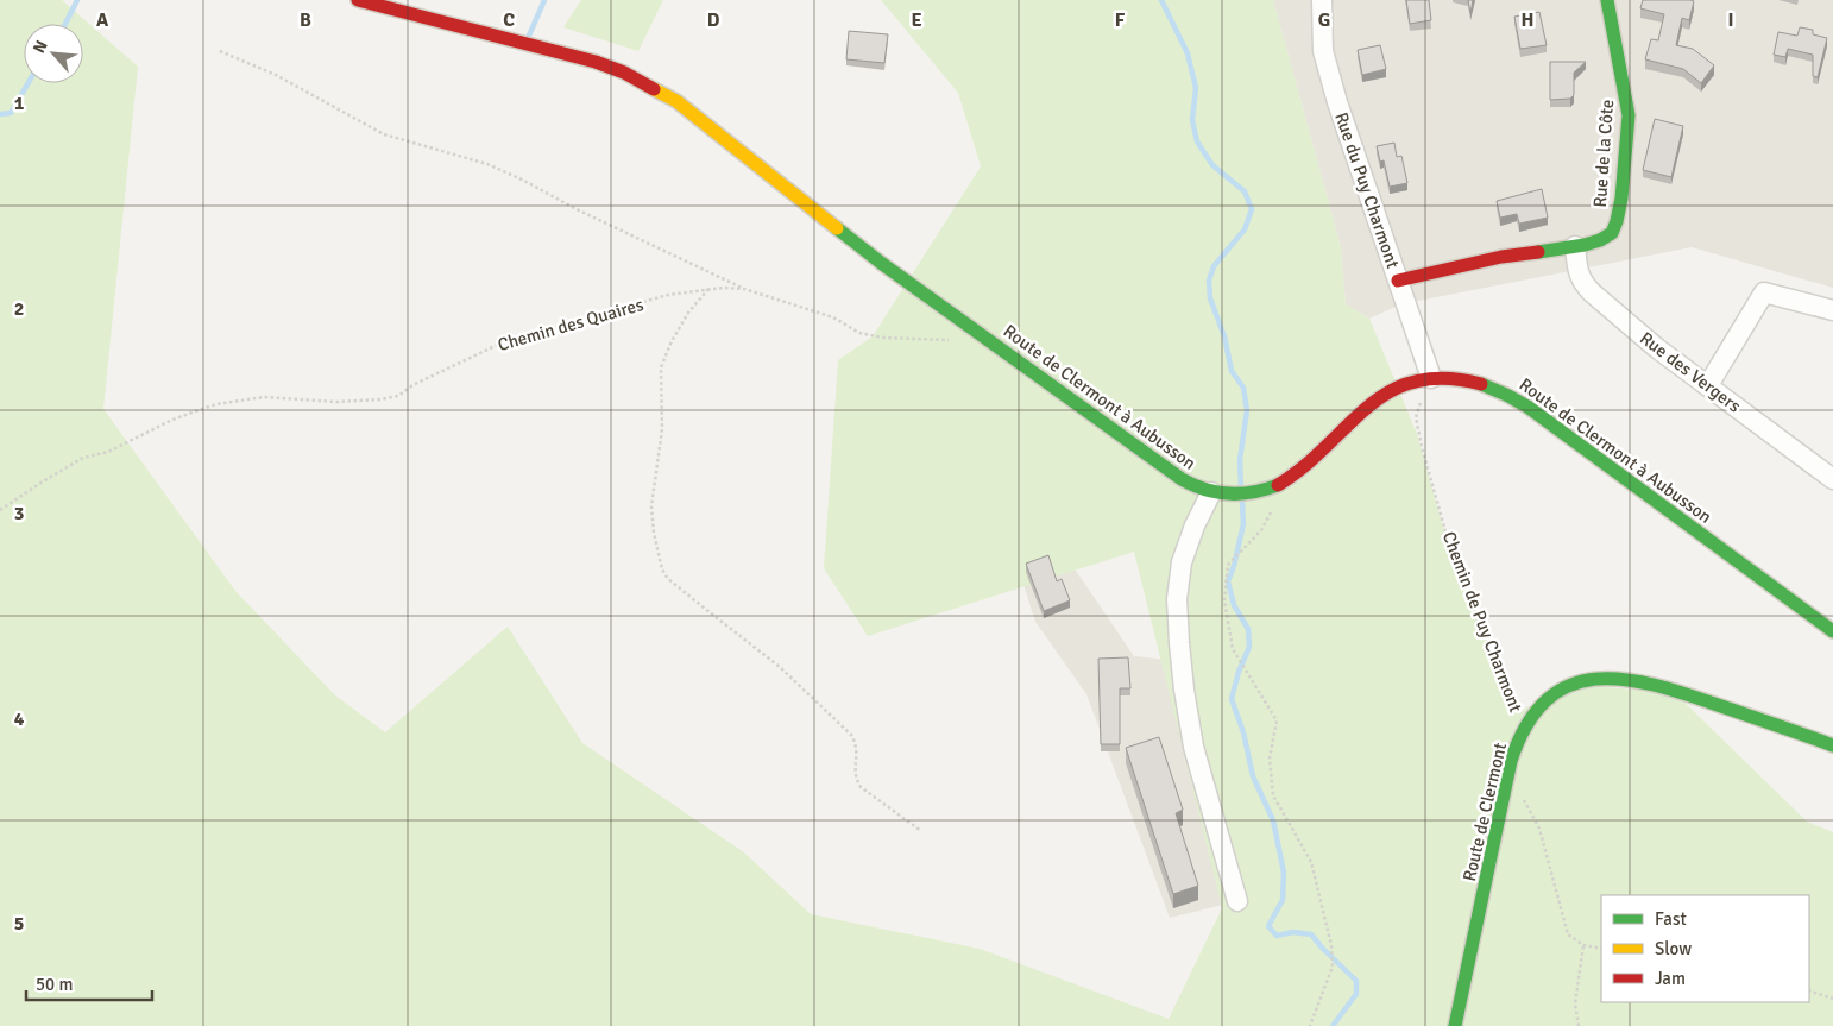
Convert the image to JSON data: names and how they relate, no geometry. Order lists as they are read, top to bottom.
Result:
{
  "streets": {
    "main road": ["Rue de la Côte", "Route de Clermont à Aubusson", "Route de Clermont"],
    "street": ["Rue du Puy Charmont", "Rue des Vergers"],
    "path": ["Chemin des Quaires", "Chemin de Puy Charmont"]
  },
  "crossings": [
    ["Rue de la Côte", "Rue du Puy Charmont"],
    ["Rue de la Côte", "Rue des Vergers"],
    ["Rue du Puy Charmont", "Route de Clermont à Aubusson"],
    ["Rue du Puy Charmont", "Chemin de Puy Charmont"],
    ["Route de Clermont à Aubusson", "Chemin de Puy Charmont"],
    ["Chemin de Puy Charmont", "Route de Clermont"]
  ],
  "legend": ["Fast", "Slow", "Jam"],
  "scale_bar": "50 m",
  "north": "top left",
  "grid": {
    "columns": [
      "A",
      "B",
      "C",
      "D",
      "E",
      "F",
      "G",
      "H",
      "I"
    ],
    "rows": [
      "1",
      "2",
      "3",
      "4",
      "5"
    ]
  }
}
